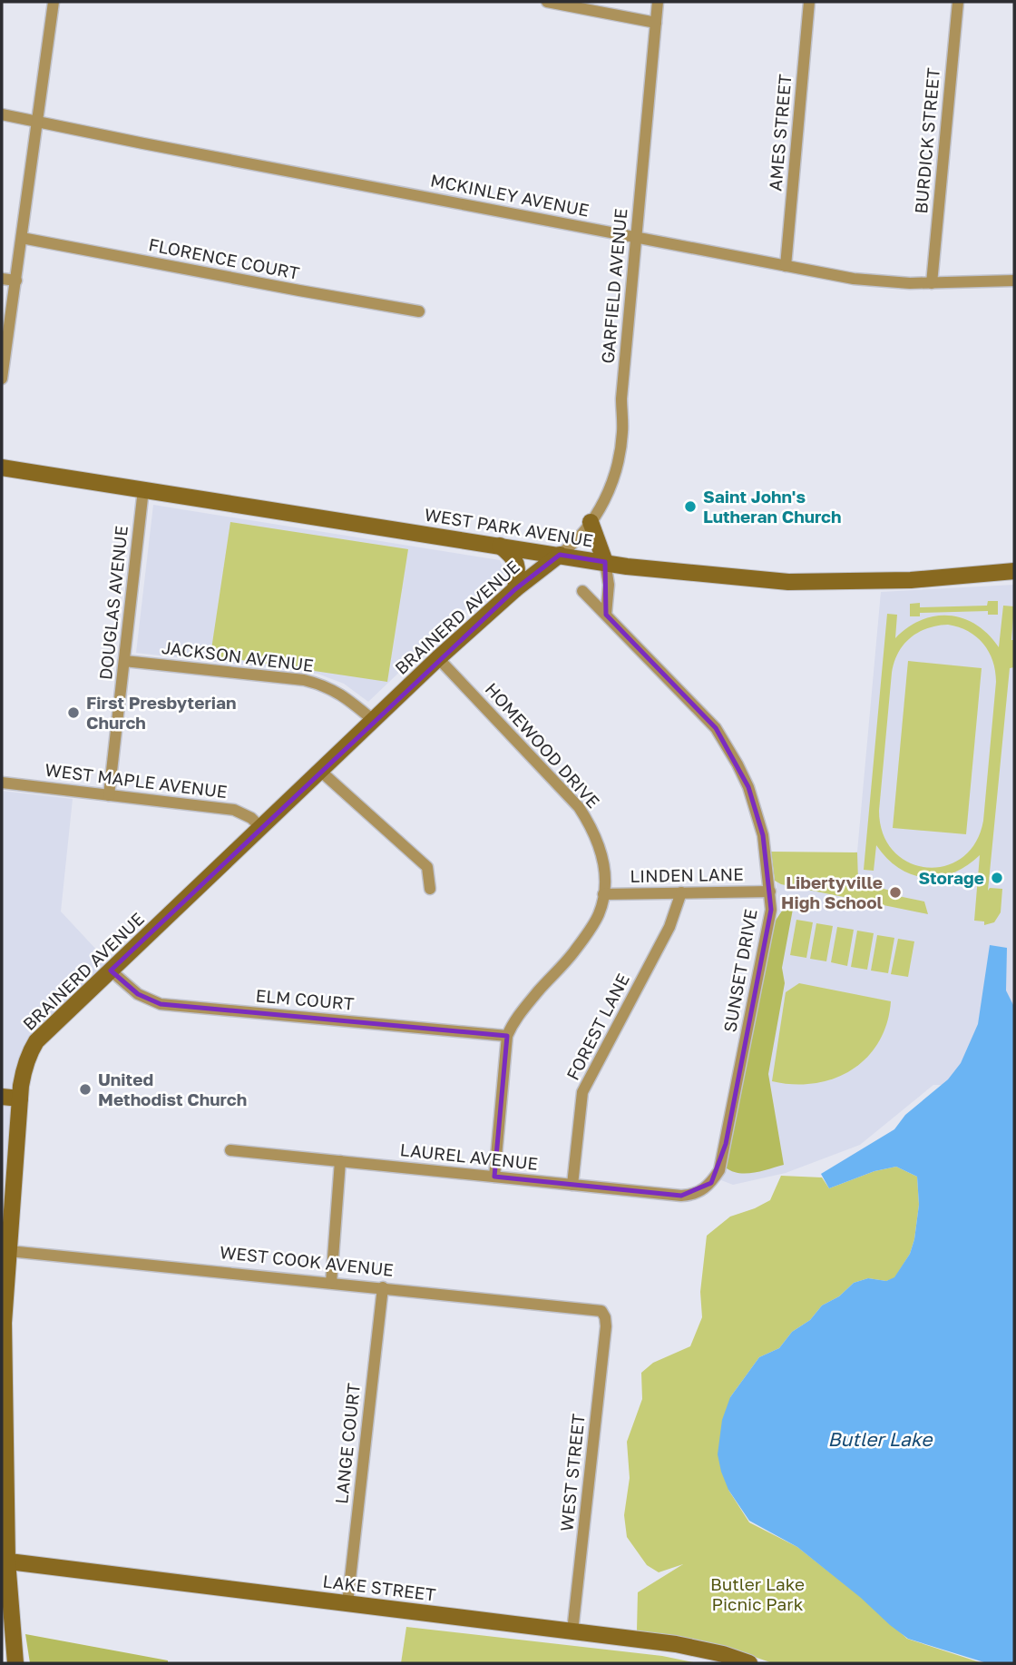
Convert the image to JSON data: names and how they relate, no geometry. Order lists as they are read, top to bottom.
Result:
{
  "streets": {
    "street": [
      "AMES STREET",
      "BURDICK STREET",
      "MCKINLEY AVENUE",
      "FLORENCE COURT",
      "GARFIELD AVENUE",
      "WEST PARK AVENUE",
      "DOUGLAS AVENUE",
      "BRAINERD AVENUE",
      "JACKSON AVENUE",
      "HOMEWOOD DRIVE",
      "WEST MAPLE AVENUE",
      "LINDEN LANE",
      "SUNSET DRIVE",
      "ELM COURT",
      "FOREST LANE",
      "LAUREL AVENUE",
      "WEST COOK AVENUE",
      "LANGE COURT",
      "WEST STREET",
      "LAKE STREET"
    ]
  },
  "crossings": [
    ["AMES STREET", "MCKINLEY AVENUE"],
    ["BURDICK STREET", "MCKINLEY AVENUE"],
    ["MCKINLEY AVENUE", "GARFIELD AVENUE"],
    ["GARFIELD AVENUE", "WEST PARK AVENUE"],
    ["GARFIELD AVENUE", "BRAINERD AVENUE"],
    ["WEST PARK AVENUE", "DOUGLAS AVENUE"],
    ["WEST PARK AVENUE", "BRAINERD AVENUE"],
    ["DOUGLAS AVENUE", "JACKSON AVENUE"],
    ["DOUGLAS AVENUE", "WEST MAPLE AVENUE"],
    ["BRAINERD AVENUE", "JACKSON AVENUE"],
    ["BRAINERD AVENUE", "HOMEWOOD DRIVE"],
    ["BRAINERD AVENUE", "WEST MAPLE AVENUE"],
    ["BRAINERD AVENUE", "ELM COURT"],
    ["BRAINERD AVENUE", "WEST COOK AVENUE"],
    ["BRAINERD AVENUE", "LAKE STREET"],
    ["HOMEWOOD DRIVE", "LINDEN LANE"],
    ["HOMEWOOD DRIVE", "ELM COURT"],
    ["HOMEWOOD DRIVE", "LAUREL AVENUE"],
    ["LINDEN LANE", "SUNSET DRIVE"],
    ["LINDEN LANE", "FOREST LANE"],
    ["SUNSET DRIVE", "LAUREL AVENUE"],
    ["FOREST LANE", "LAUREL AVENUE"],
    ["WEST COOK AVENUE", "LANGE COURT"],
    ["WEST COOK AVENUE", "WEST STREET"],
    ["LANGE COURT", "LAKE STREET"],
    ["WEST STREET", "LAKE STREET"]
  ],
  "water": ["Butler Lake"],
  "parks": ["Butler Lake Picnic Park"],
  "places": [
    "Saint John's Lutheran Church",
    "First Presbyterian Church",
    "Storage",
    "Libertyville High School",
    "United Methodist Church"
  ]
}
